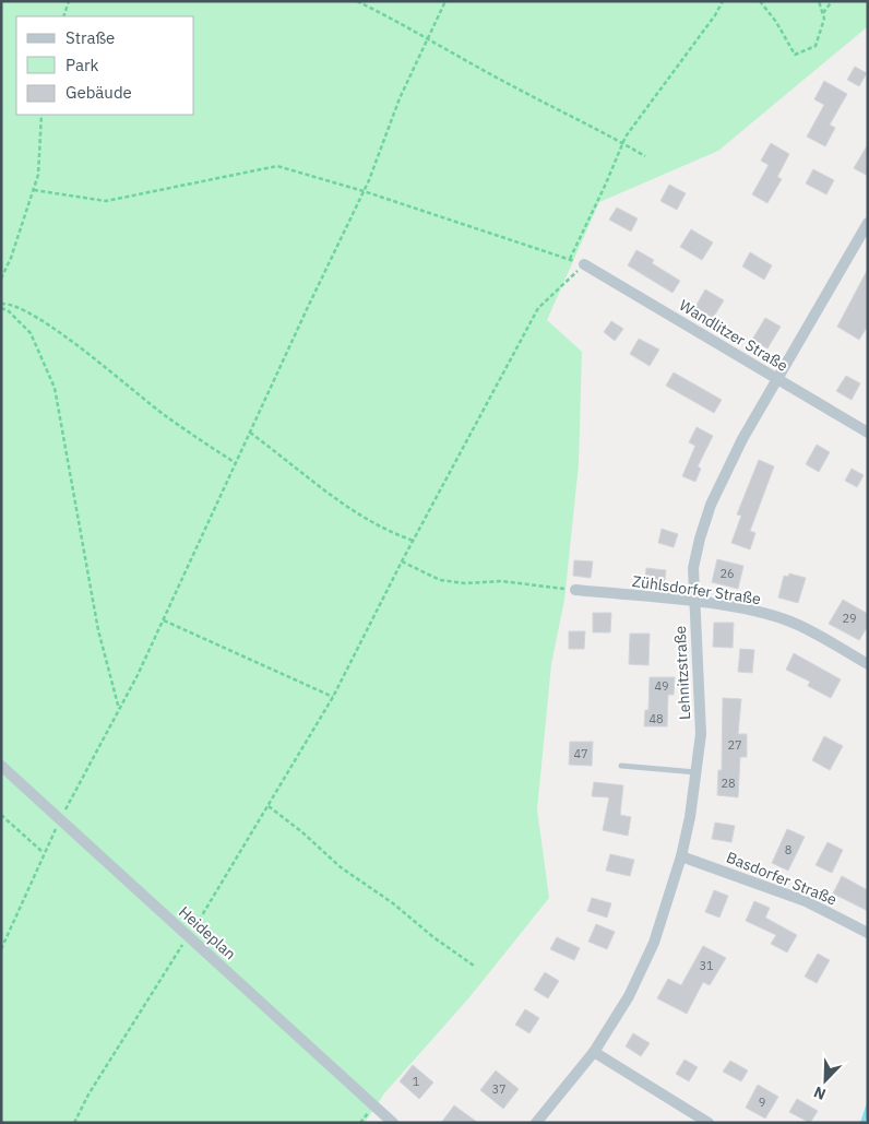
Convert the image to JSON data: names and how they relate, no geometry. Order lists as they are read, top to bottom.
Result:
{
  "streets": {
    "street": [
      "Wandlitzer Straße",
      "Zühlsdorfer Straße",
      "Lehnitzstraße",
      "Basdorfer Straße",
      "Heideplan"
    ]
  },
  "crossings": [
    ["Wandlitzer Straße", "Lehnitzstraße"],
    ["Zühlsdorfer Straße", "Lehnitzstraße"],
    ["Lehnitzstraße", "Basdorfer Straße"]
  ],
  "house_numbers": [
    "26",
    "29",
    "49",
    "48",
    "27",
    "47",
    "28",
    "8",
    "31",
    "1",
    "37",
    "9"
  ],
  "legend": ["Straße", "Park", "Gebäude"],
  "north": "bottom left"
}
